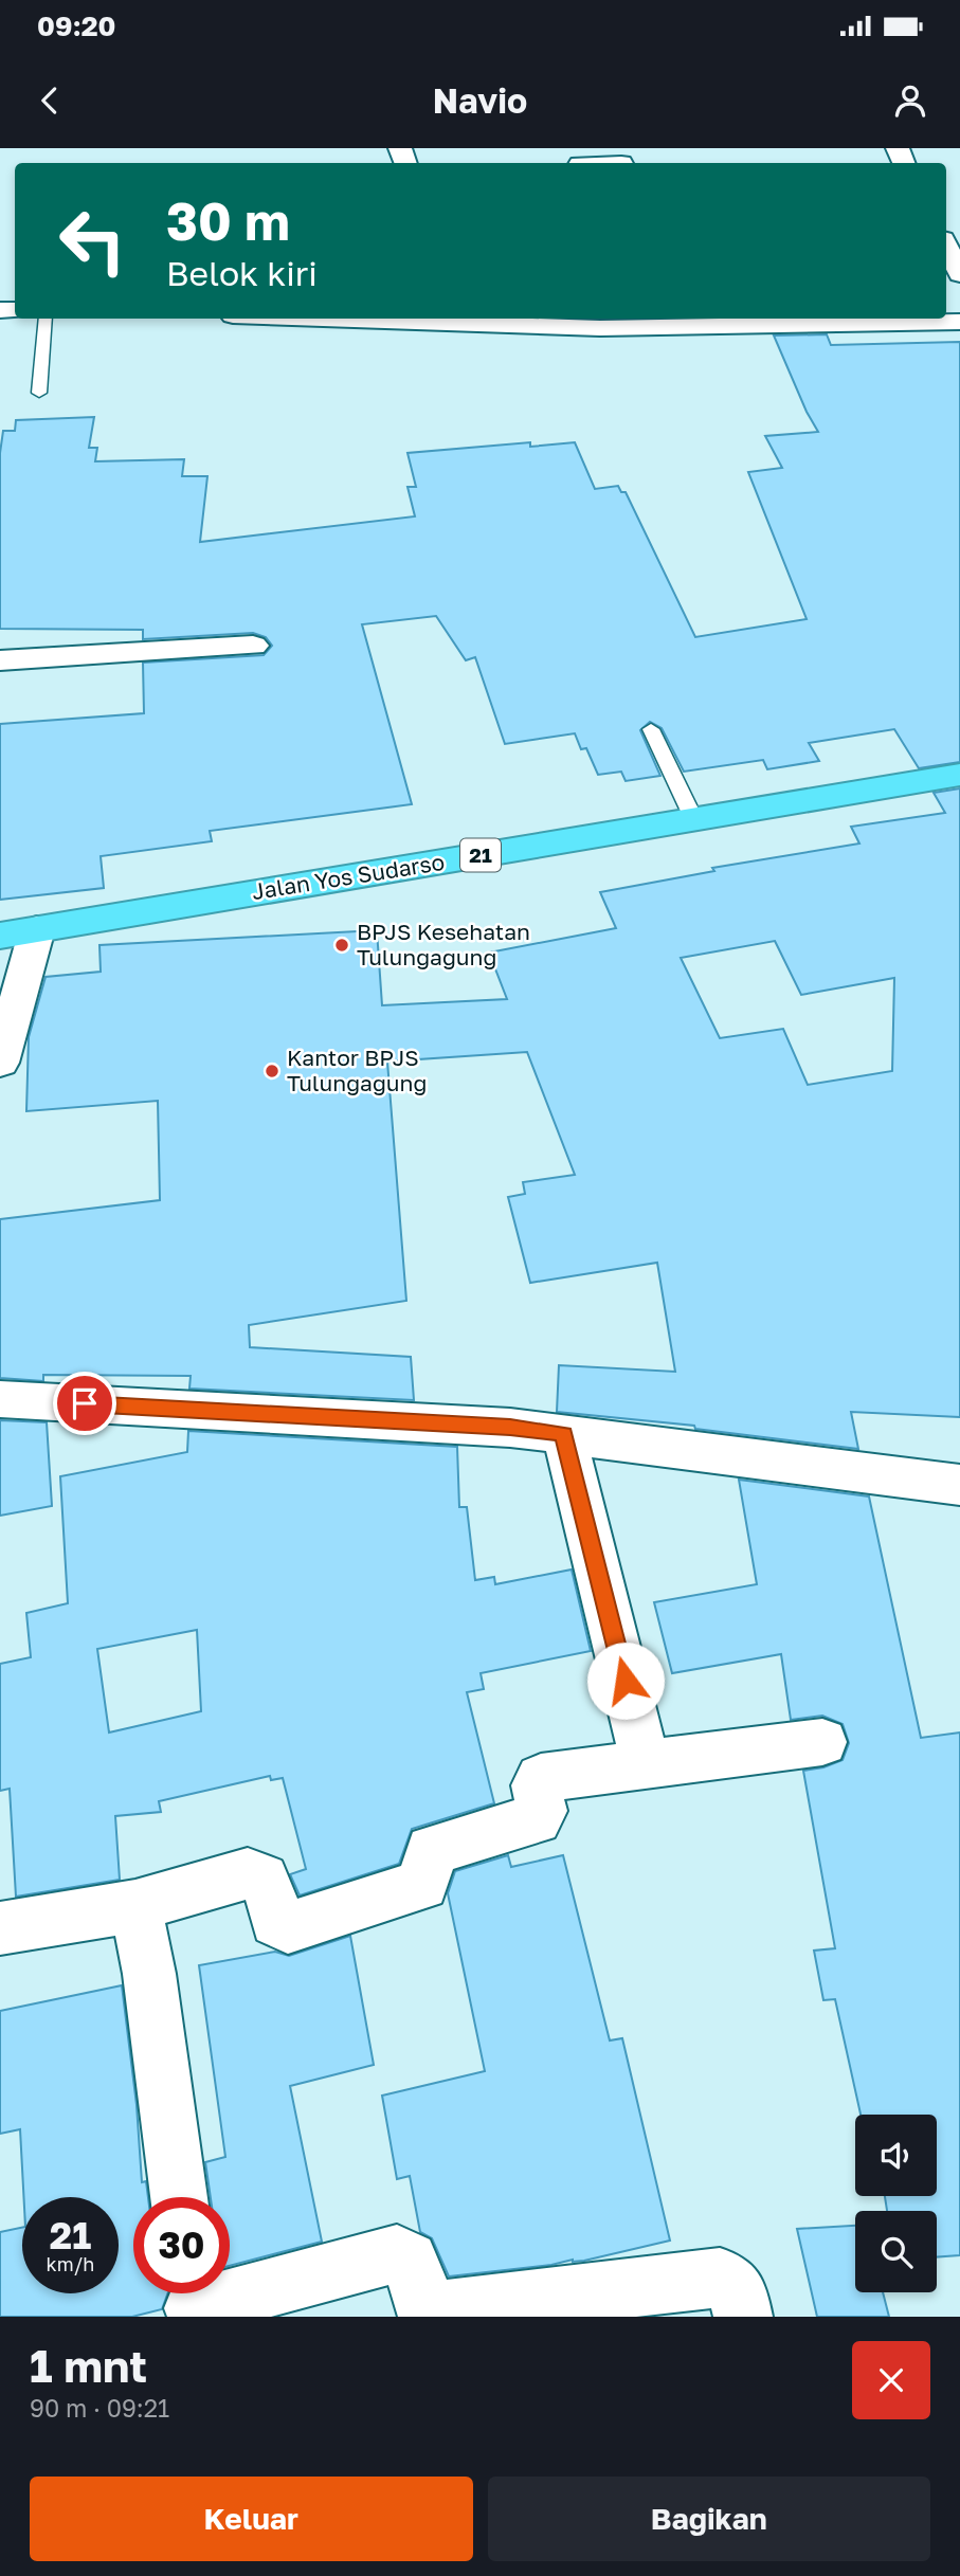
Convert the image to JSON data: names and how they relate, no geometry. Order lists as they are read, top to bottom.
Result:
{
  "streets": {
    "highway": ["21", "Jalan Yos Sudarso"]
  },
  "places": ["BPJS Kesehatan Tulungagung", "Kantor BPJS Tulungagung"],
  "page": {
    "status": "09:20",
    "header": "Navio",
    "turn": ["30 m", "Belok kiri"],
    "speed": "21 km/h",
    "limit": "30",
    "heading": ["1 mnt", "90 m · 09:21"],
    "buttons": ["Keluar", "Bagikan"]
  }
}
